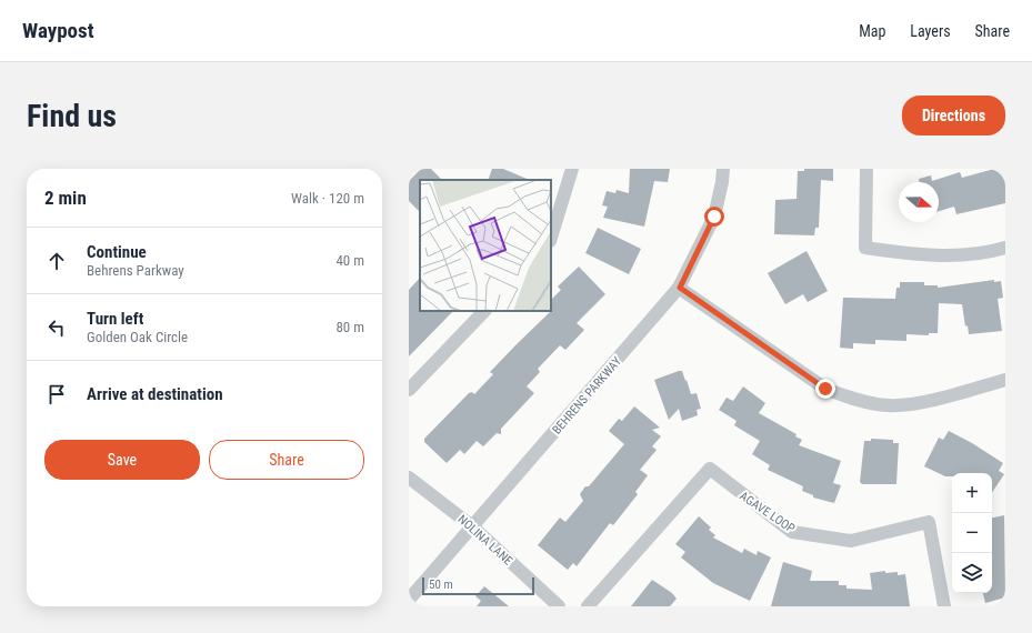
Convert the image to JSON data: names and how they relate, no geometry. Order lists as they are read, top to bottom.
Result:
{
  "streets": {
    "street": ["BEHRENS PARKWAY", "AGAVE LOOP", "NOLINA LANE"]
  },
  "crossings": [
    ["BEHRENS PARKWAY", "NOLINA LANE"]
  ],
  "scale_bar": "50 m",
  "north": "right",
  "page": {
    "header": "Waypost",
    "nav": ["Map", "Layers", "Share"],
    "buttons": [
      "Directions",
      ["Save", "Share"]
    ],
    "title": "Find us",
    "heading": ["2 min", "Walk · 120 m"],
    "list": [
      ["Continue", "Behrens Parkway", "40 m"],
      ["Turn left", "Golden Oak Circle", "80 m"],
      "Arrive at destination"
    ],
    "map_buttons": ["+", "−"],
    "scale": "50 m"
  }
}
